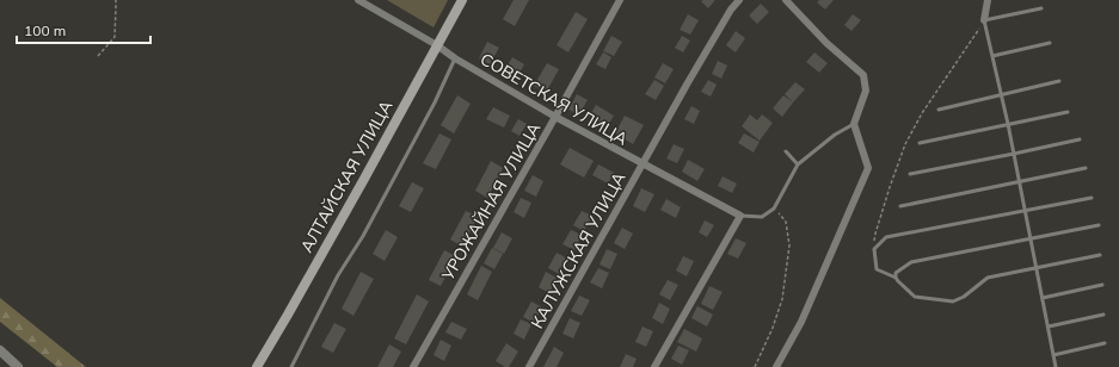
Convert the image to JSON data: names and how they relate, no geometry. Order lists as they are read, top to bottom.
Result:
{
  "streets": {
    "main road": ["АЛТАЙСКАЯ УЛИЦА"],
    "street": ["СОВЕТСКАЯ УЛИЦА", "УРОЖАЙНАЯ УЛИЦА", "КАЛУЖСКАЯ УЛИЦА"]
  },
  "crossings": [
    ["СОВЕТСКАЯ УЛИЦА", "АЛТАЙСКАЯ УЛИЦА"],
    ["СОВЕТСКАЯ УЛИЦА", "УРОЖАЙНАЯ УЛИЦА"],
    ["СОВЕТСКАЯ УЛИЦА", "КАЛУЖСКАЯ УЛИЦА"]
  ],
  "scale_bar": "100 m"
}
